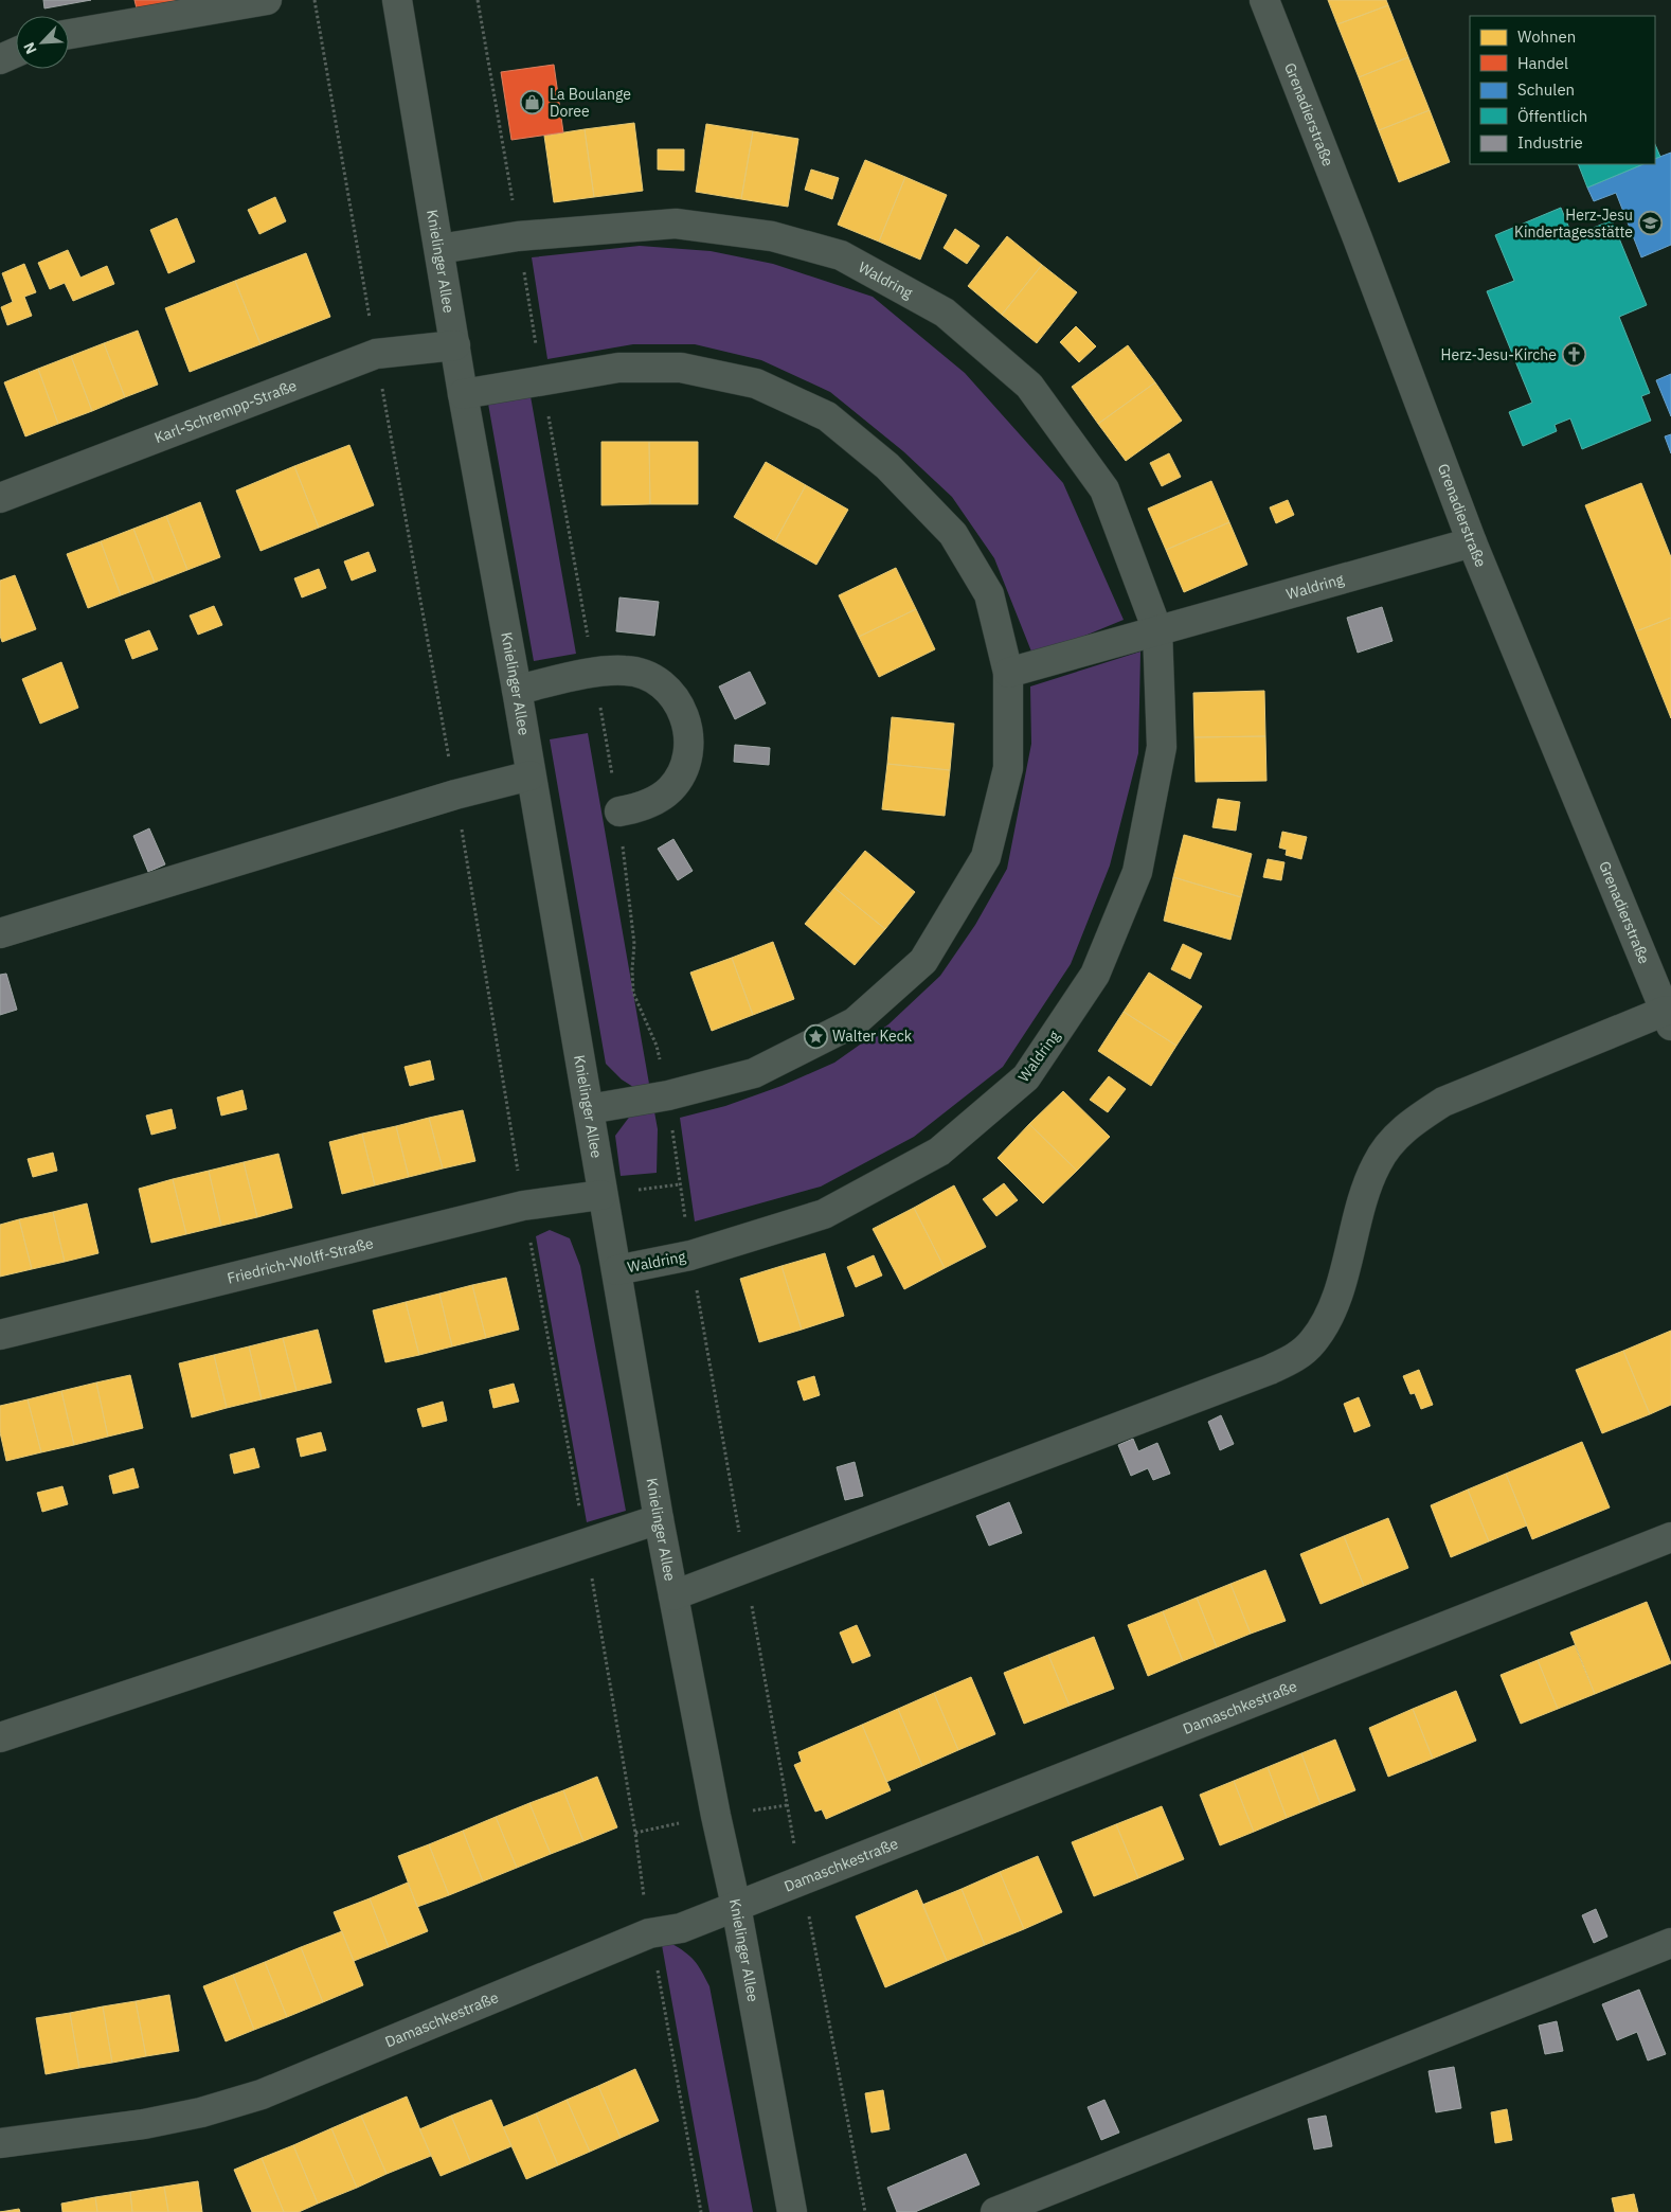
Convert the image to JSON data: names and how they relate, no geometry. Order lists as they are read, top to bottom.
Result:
{
  "streets": {
    "street": [
      "Grenadierstraße",
      "Knielinger Allee",
      "Waldring",
      "Karl-Schrempp-Straße",
      "Friedrich-Wolff-Straße",
      "Damaschkestraße"
    ]
  },
  "crossings": [
    ["Grenadierstraße", "Waldring"],
    ["Knielinger Allee", "Waldring"],
    ["Knielinger Allee", "Karl-Schrempp-Straße"],
    ["Knielinger Allee", "Friedrich-Wolff-Straße"],
    ["Knielinger Allee", "Damaschkestraße"]
  ],
  "places": {
    "shop": ["La Boulange Doree"],
    "school or university": ["Herz-Jesu Kindertagesstätte"],
    "church": ["Herz-Jesu-Kirche"],
    "place": ["Walter Keck"]
  },
  "legend": [
    "Wohnen",
    "Handel",
    "Schulen",
    "Öffentlich",
    "Industrie"
  ],
  "north": "bottom left"
}
